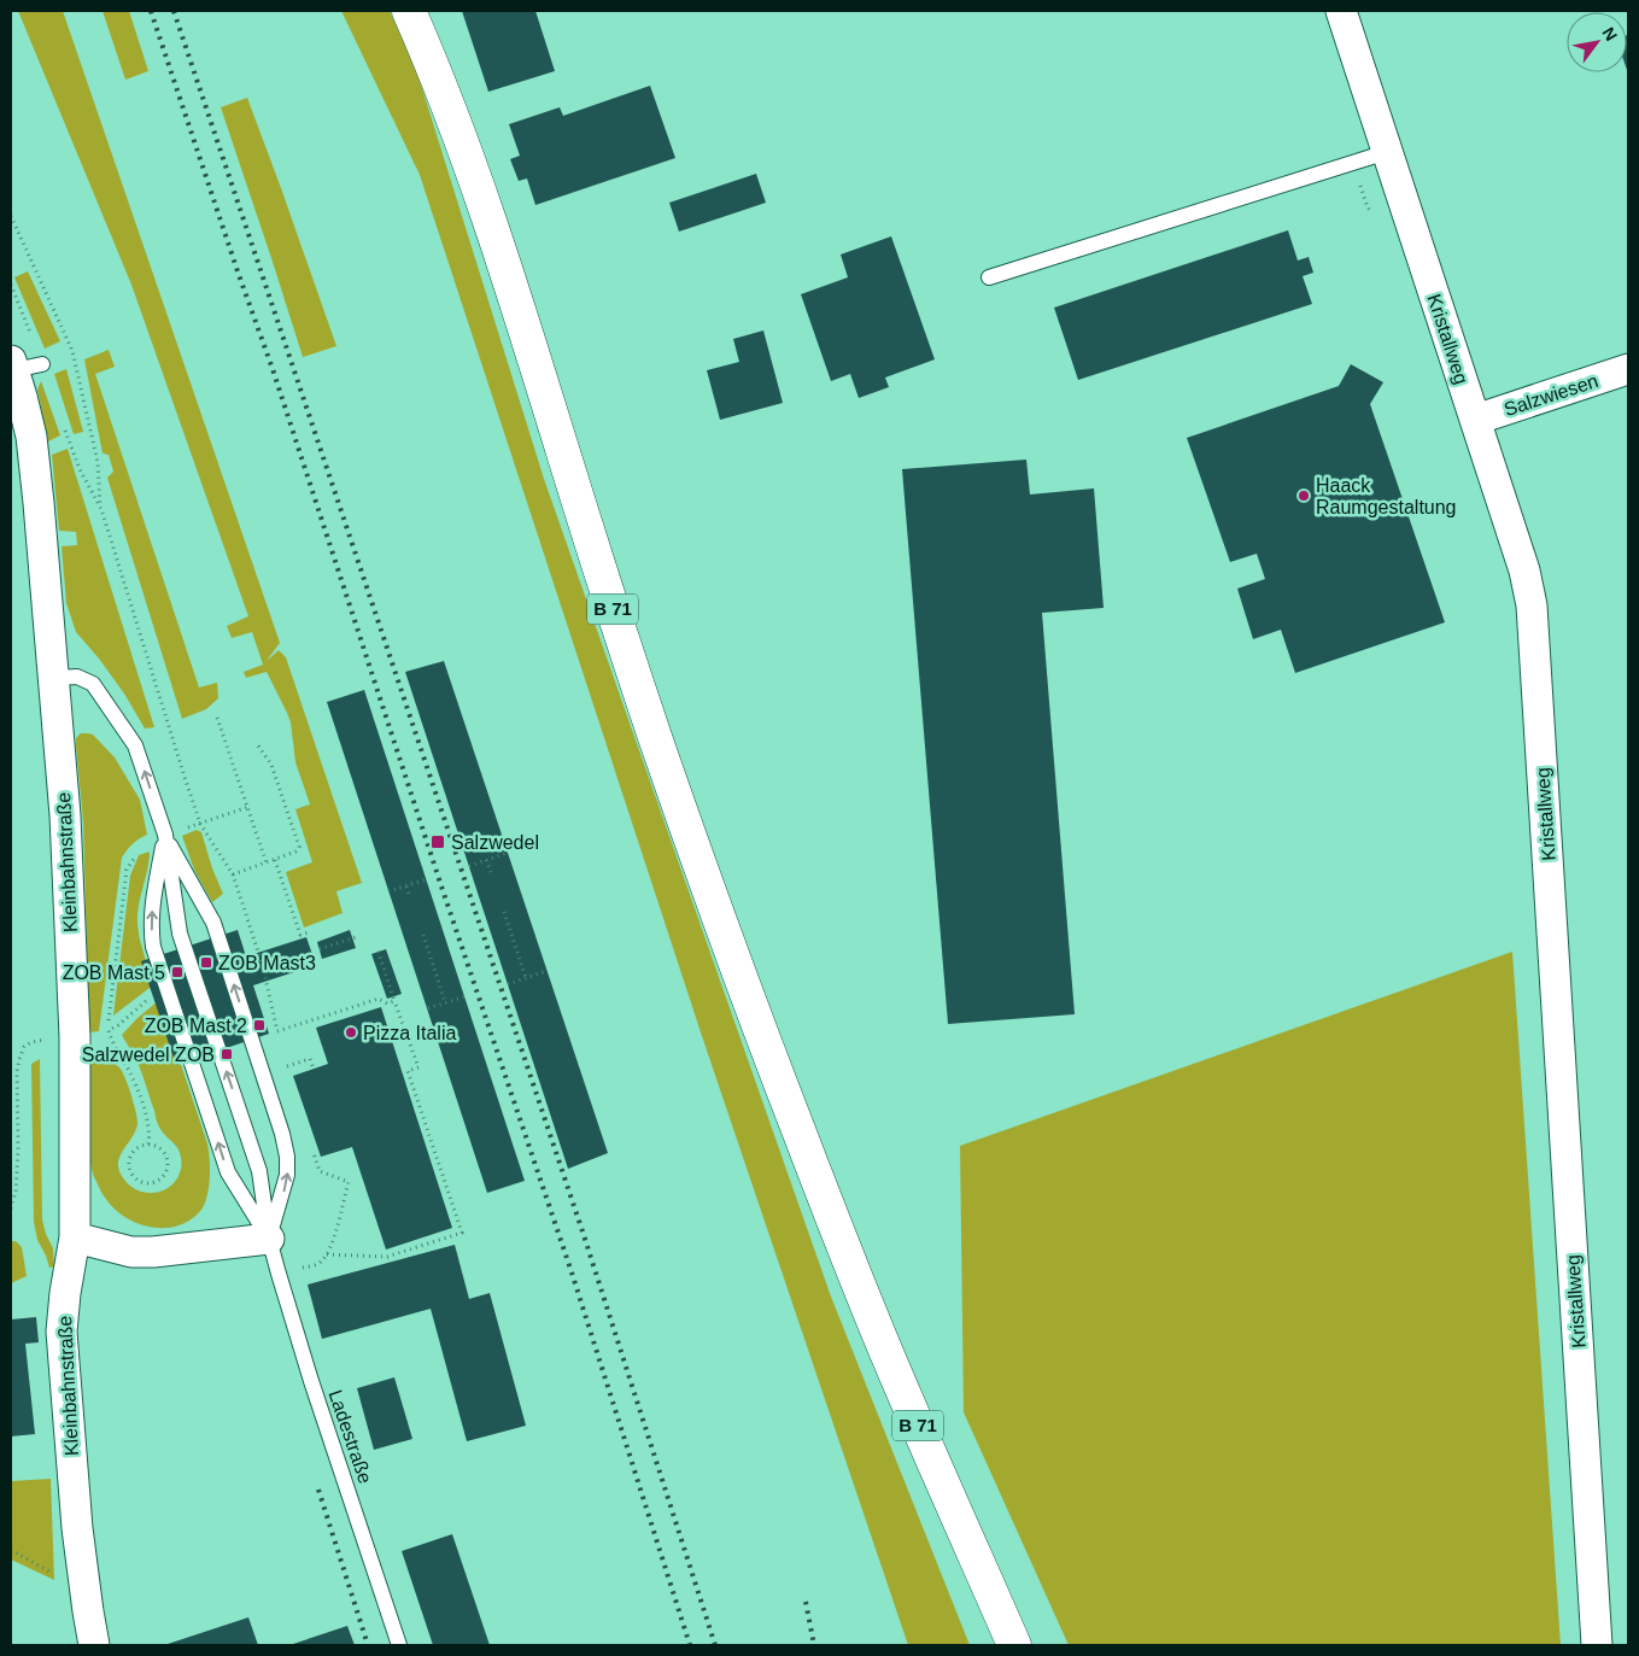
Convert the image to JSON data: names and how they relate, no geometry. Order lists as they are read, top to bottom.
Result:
{
  "streets": {
    "main road": ["B 71"],
    "street": ["Kristallweg", "Salzwiesen", "Kleinbahnstraße"],
    "lane": ["Ladestraße"]
  },
  "crossings": [
    ["Kristallweg", "Salzwiesen"]
  ],
  "places": {
    "other": ["Haack Raumgestaltung", "Pizza Italia"],
    "transit": [
      "Salzwedel",
      "ZOB Mast3",
      "ZOB Mast 5",
      "ZOB Mast 2",
      "Salzwedel ZOB"
    ]
  },
  "north": "top right"
}
